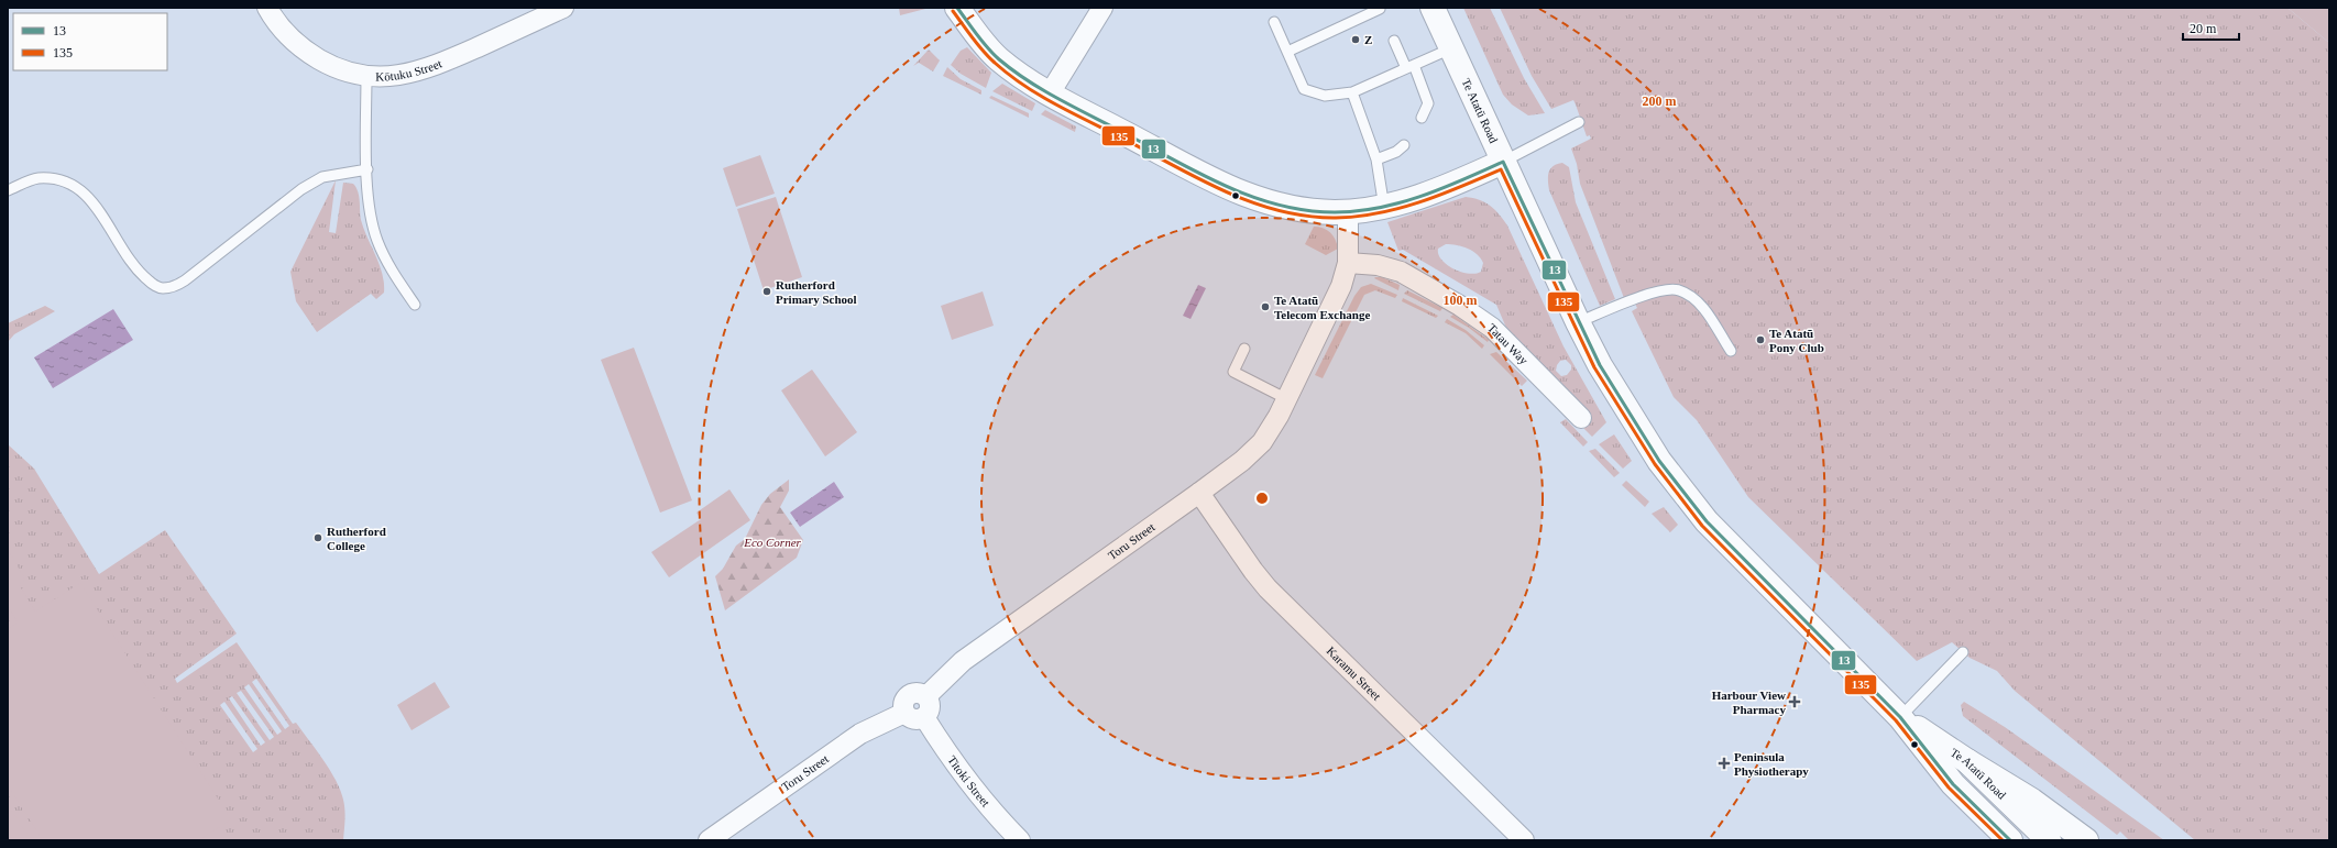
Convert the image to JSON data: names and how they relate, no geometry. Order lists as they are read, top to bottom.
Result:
{
  "streets": {
    "main road": ["Te Atatū Road"],
    "street": [
      "Kōtuku Street",
      "Tatau Way",
      "Toru Street",
      "Karamu Street",
      "Titoki Street"
    ]
  },
  "crossings": [
    ["Tatau Way", "Toru Street"],
    ["Toru Street", "Karamu Street"],
    ["Toru Street", "Titoki Street"]
  ],
  "parks": ["Eco Corner"],
  "places": {
    "other": [
      "Z",
      "Rutherford Primary School",
      "Te Atatū Telecom Exchange",
      "Te Atatū Pony Club",
      "Rutherford College"
    ],
    "health": ["Harbour View Pharmacy", "Peninsula Physiotherapy"]
  },
  "lines": ["transit line 13", "transit line 135"],
  "legend": ["13", "135"],
  "scale_bar": "20 m",
  "rings": ["200 m", "100 m"]
}
